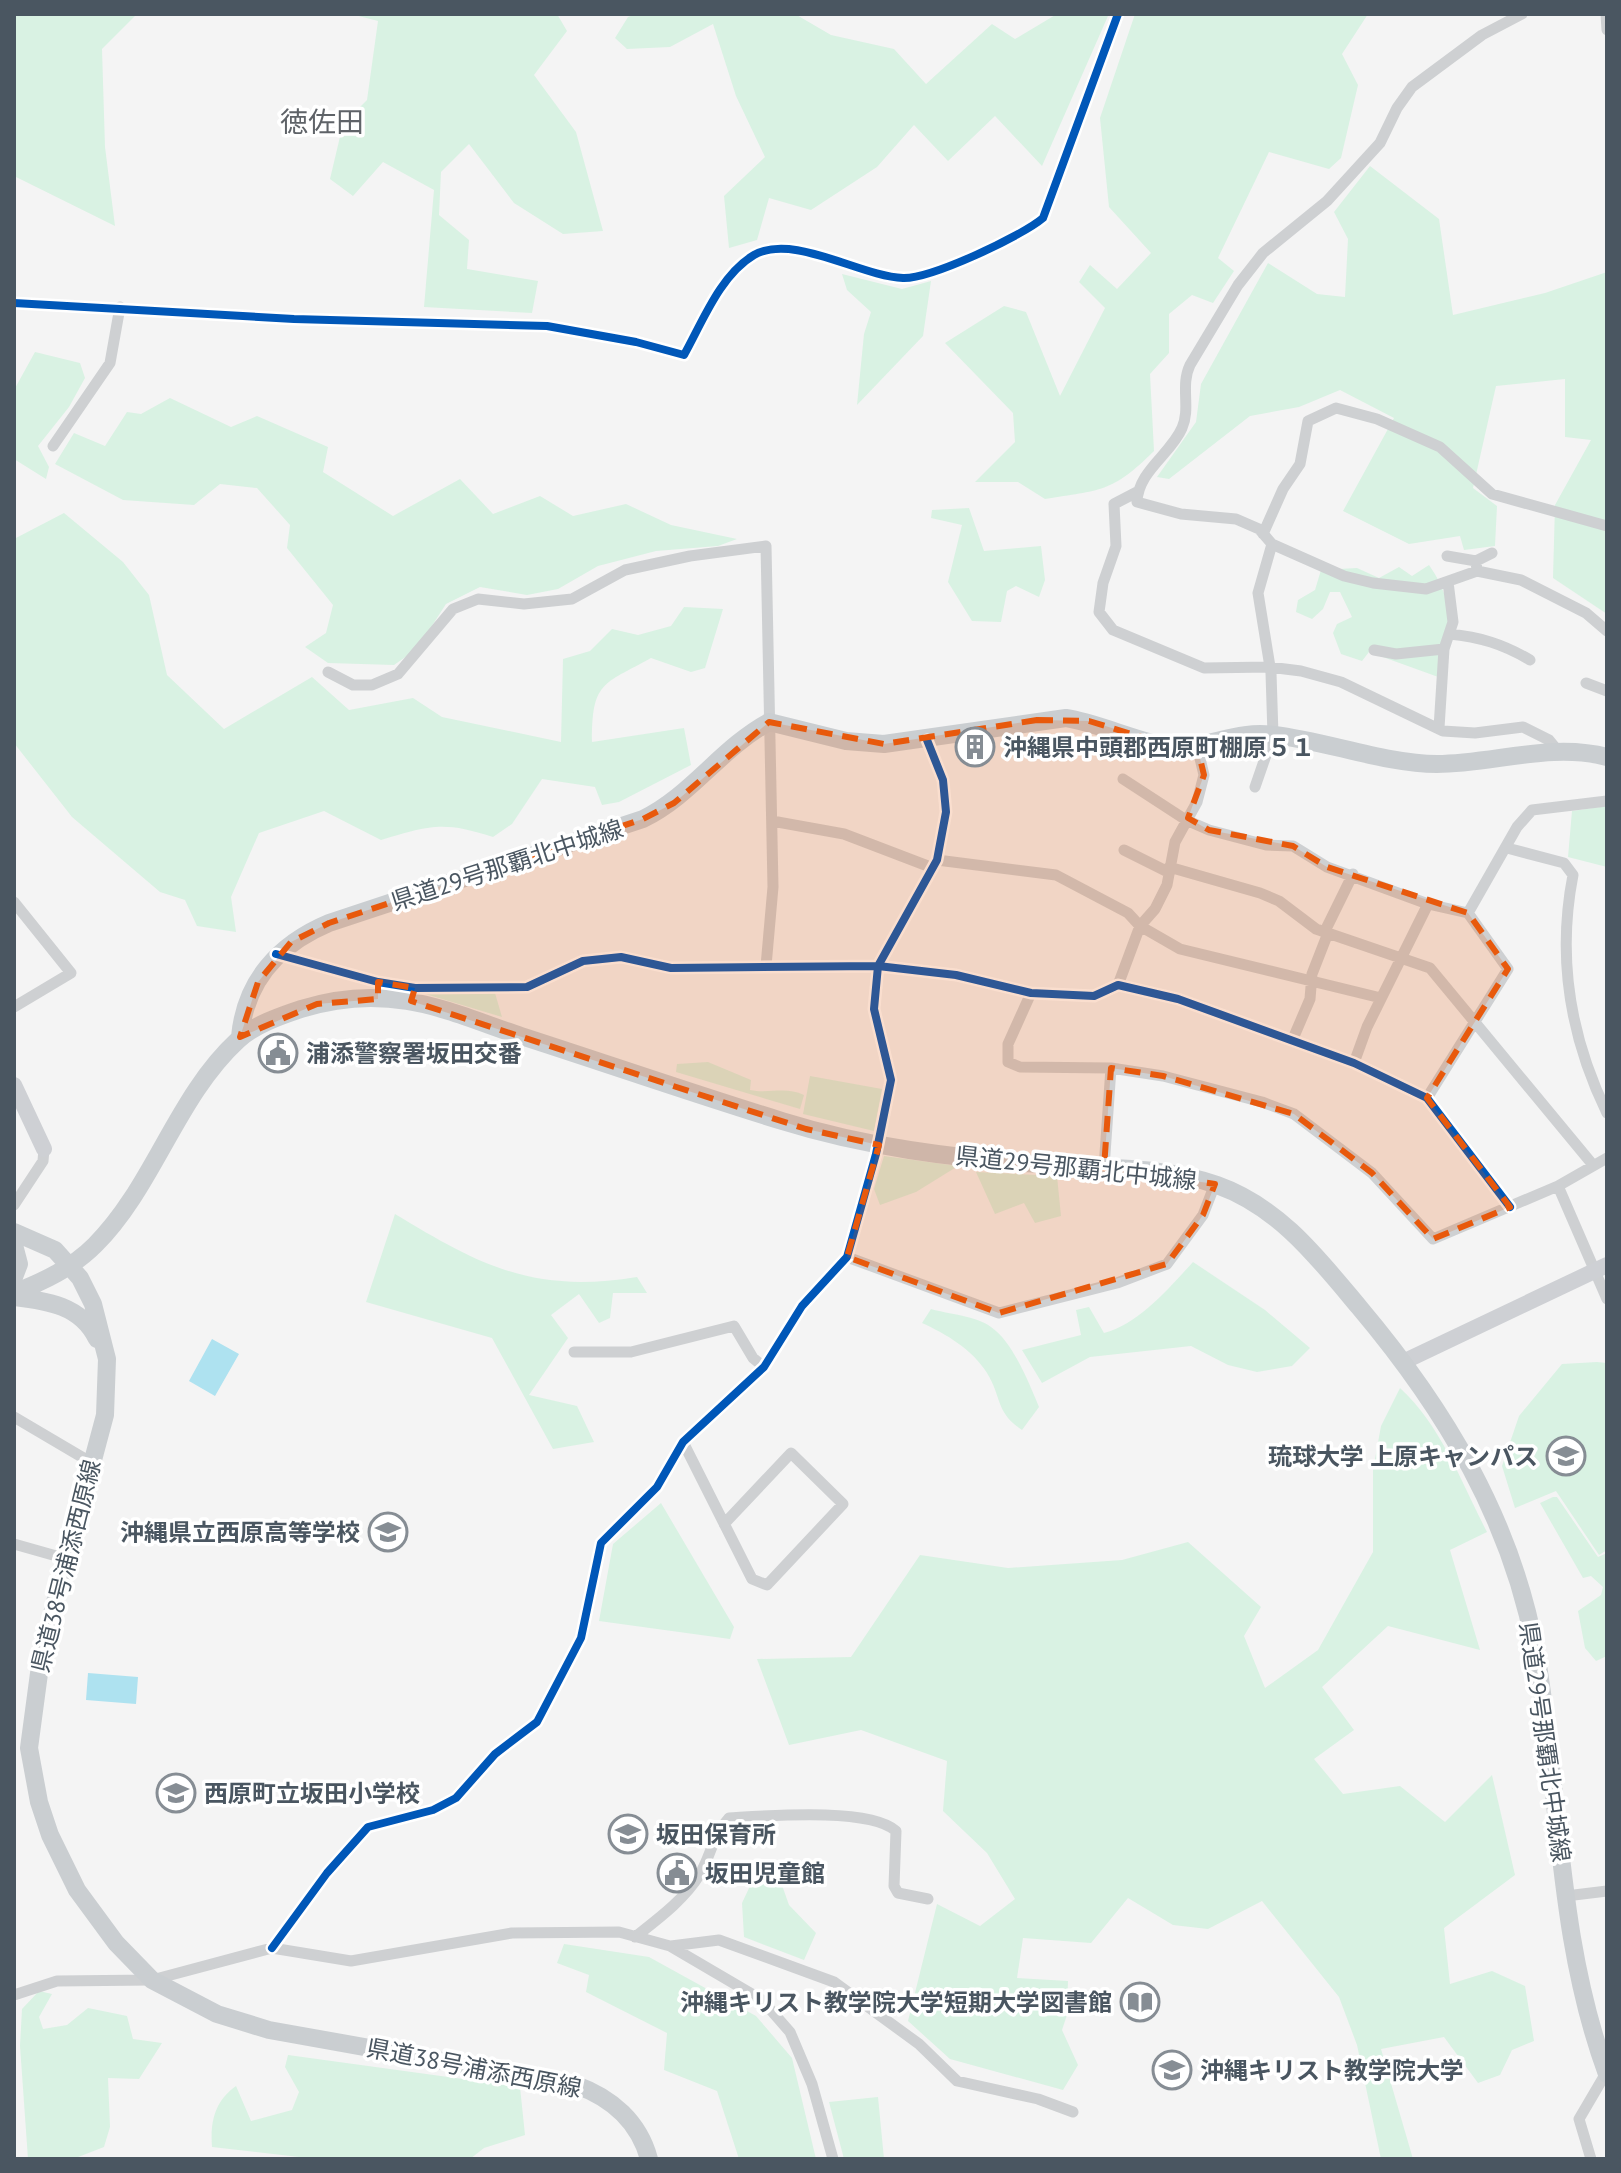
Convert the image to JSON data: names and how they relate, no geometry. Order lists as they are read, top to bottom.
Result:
{
  "streets": {
    "main road": ["県道29号那覇北中城線", "県道38号浦添西原線"]
  },
  "crossings": [
    ["県道29号那覇北中城線", "県道38号浦添西原線"]
  ],
  "districts": ["徳佐田"],
  "places": {
    "building": ["沖縄県中頭郡西原町棚原５１"],
    "public building": ["浦添警察署坂田交番", "坂田児童館"],
    "school or university": [
      "琉球大学 上原キャンパス",
      "沖縄県立西原高等学校",
      "西原町立坂田小学校",
      "坂田保育所",
      "沖縄キリスト教学院大学"
    ],
    "library": ["沖縄キリスト教学院大学短期大学図書館"]
  }
}
